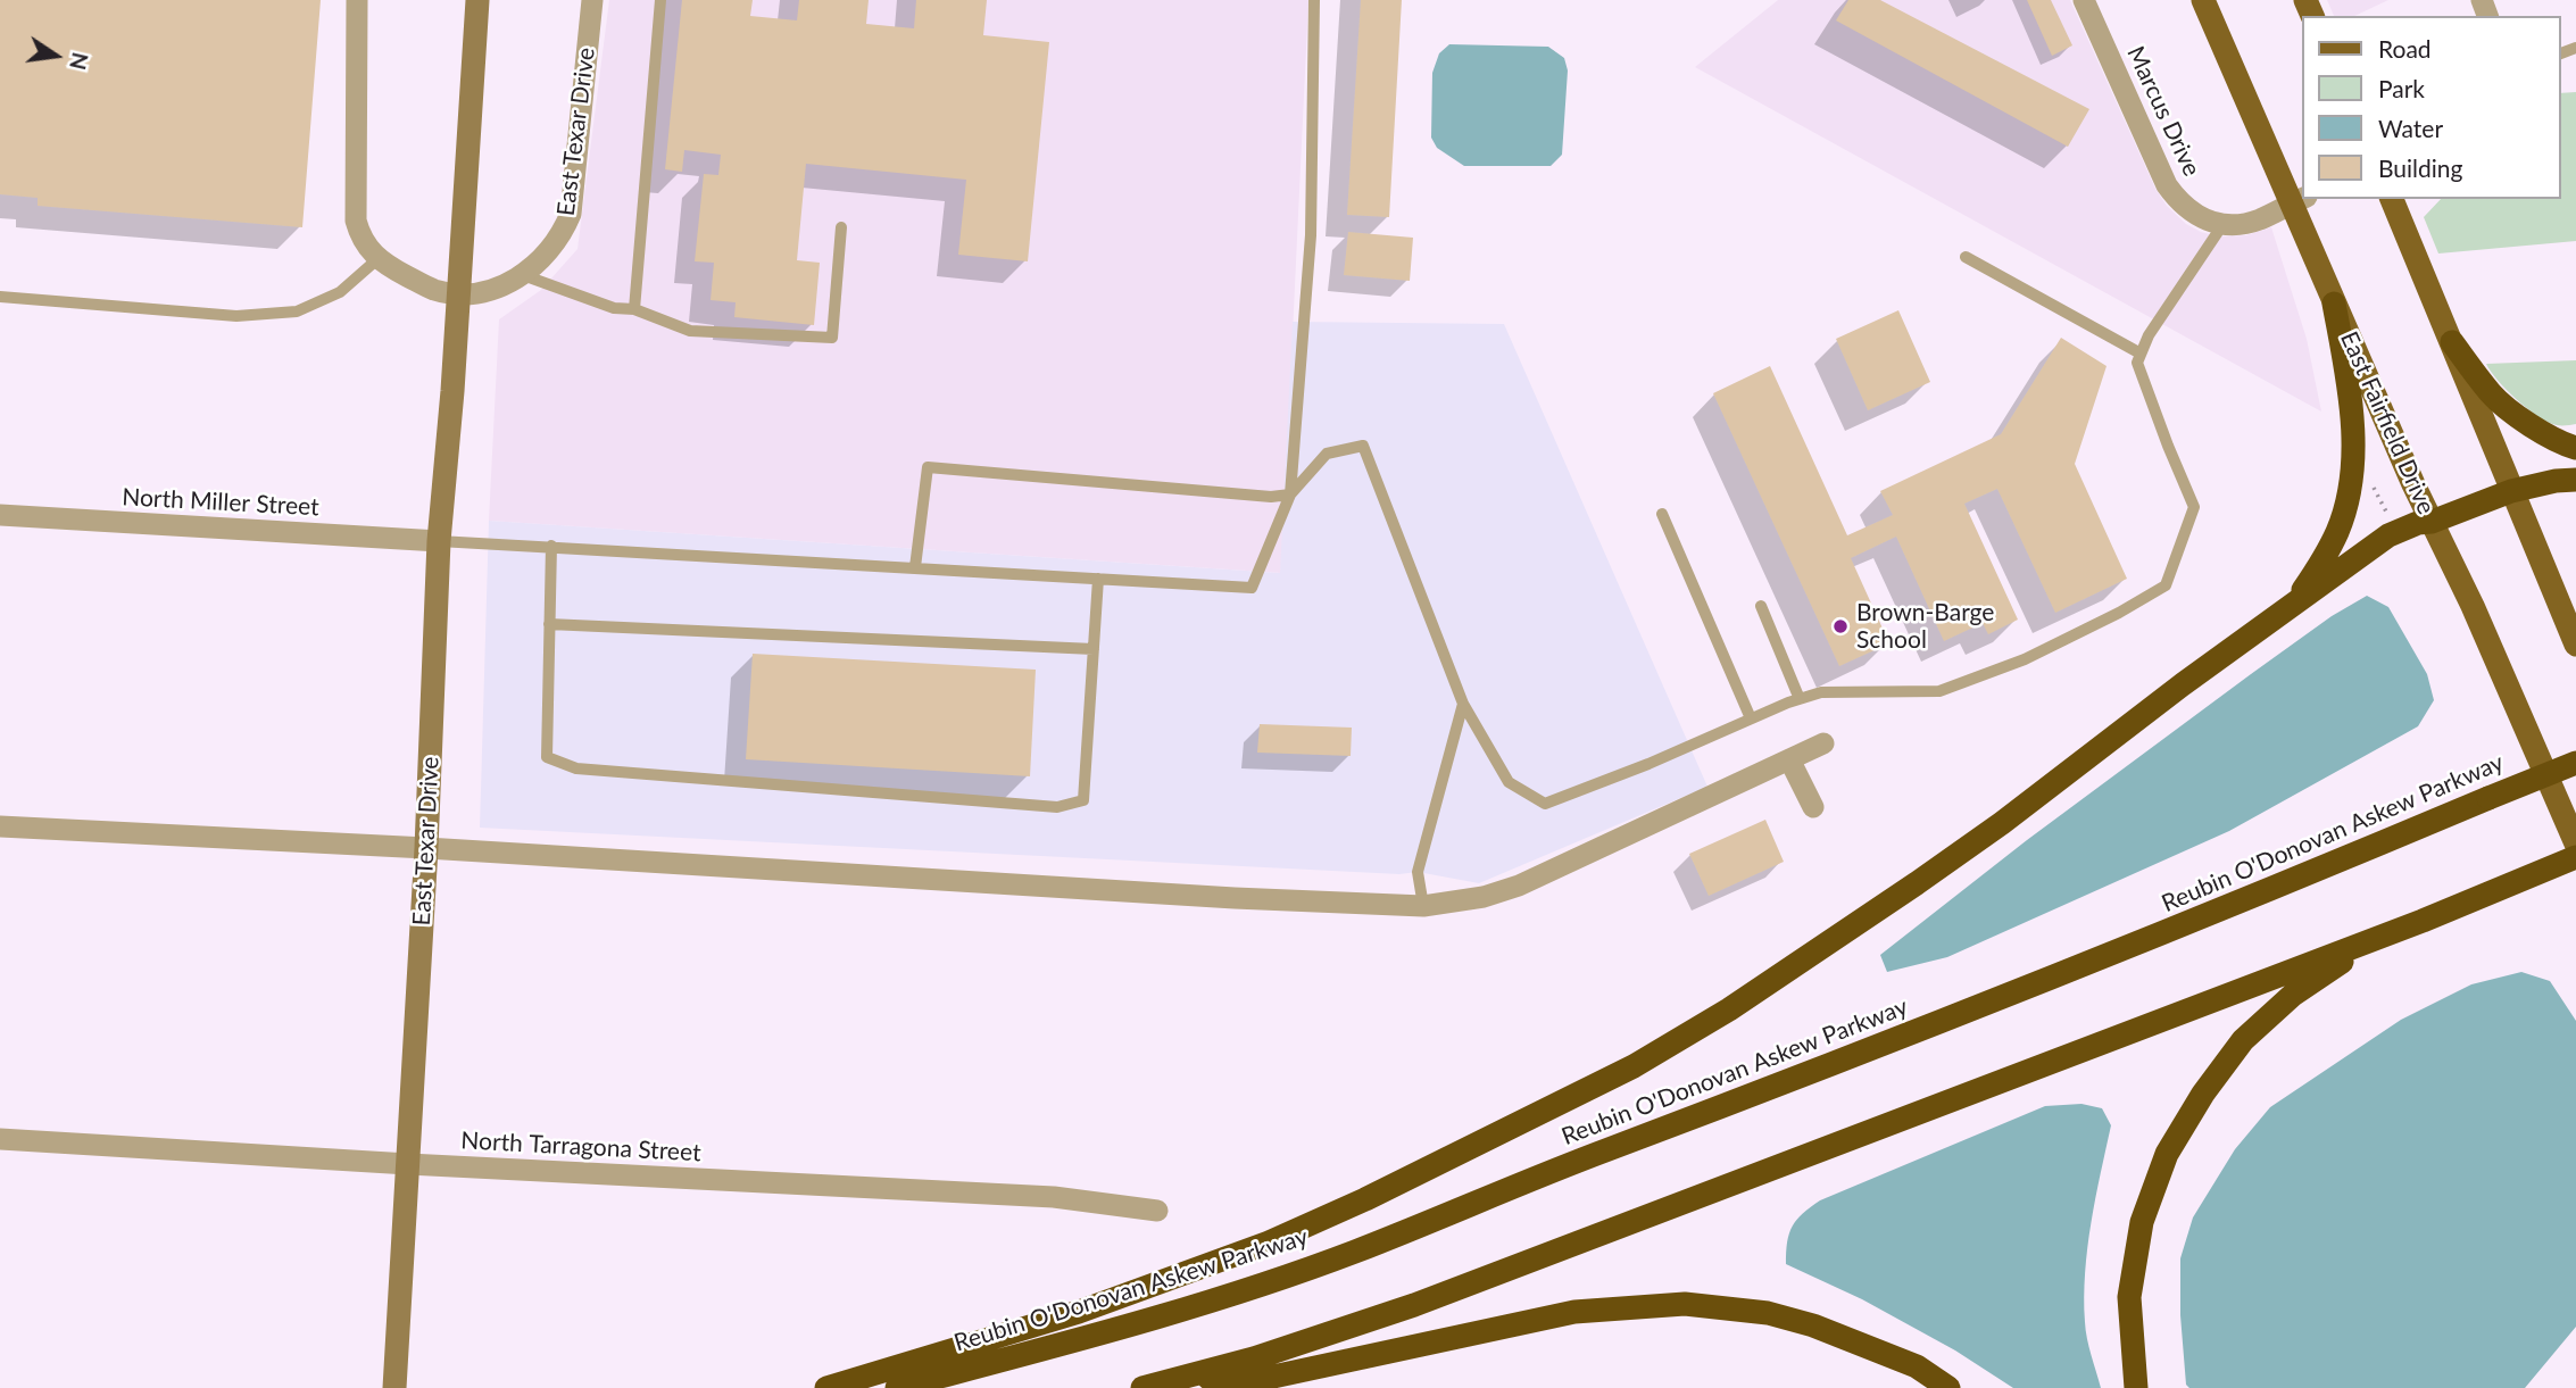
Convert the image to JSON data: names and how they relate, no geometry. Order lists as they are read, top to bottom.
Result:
{
  "streets": {
    "highway": ["Reubin O'Donovan Askew Parkway"],
    "main road": ["East Texar Drive", "East Fairfield Drive"],
    "street": ["Marcus Drive", "North Miller Street", "North Tarragona Street"]
  },
  "crossings": [
    ["East Texar Drive", "North Miller Street"],
    ["East Texar Drive", "North Tarragona Street"]
  ],
  "places": ["Brown-Barge School"],
  "legend": [
    "Road",
    "Park",
    "Water",
    "Building"
  ],
  "north": "right"
}
